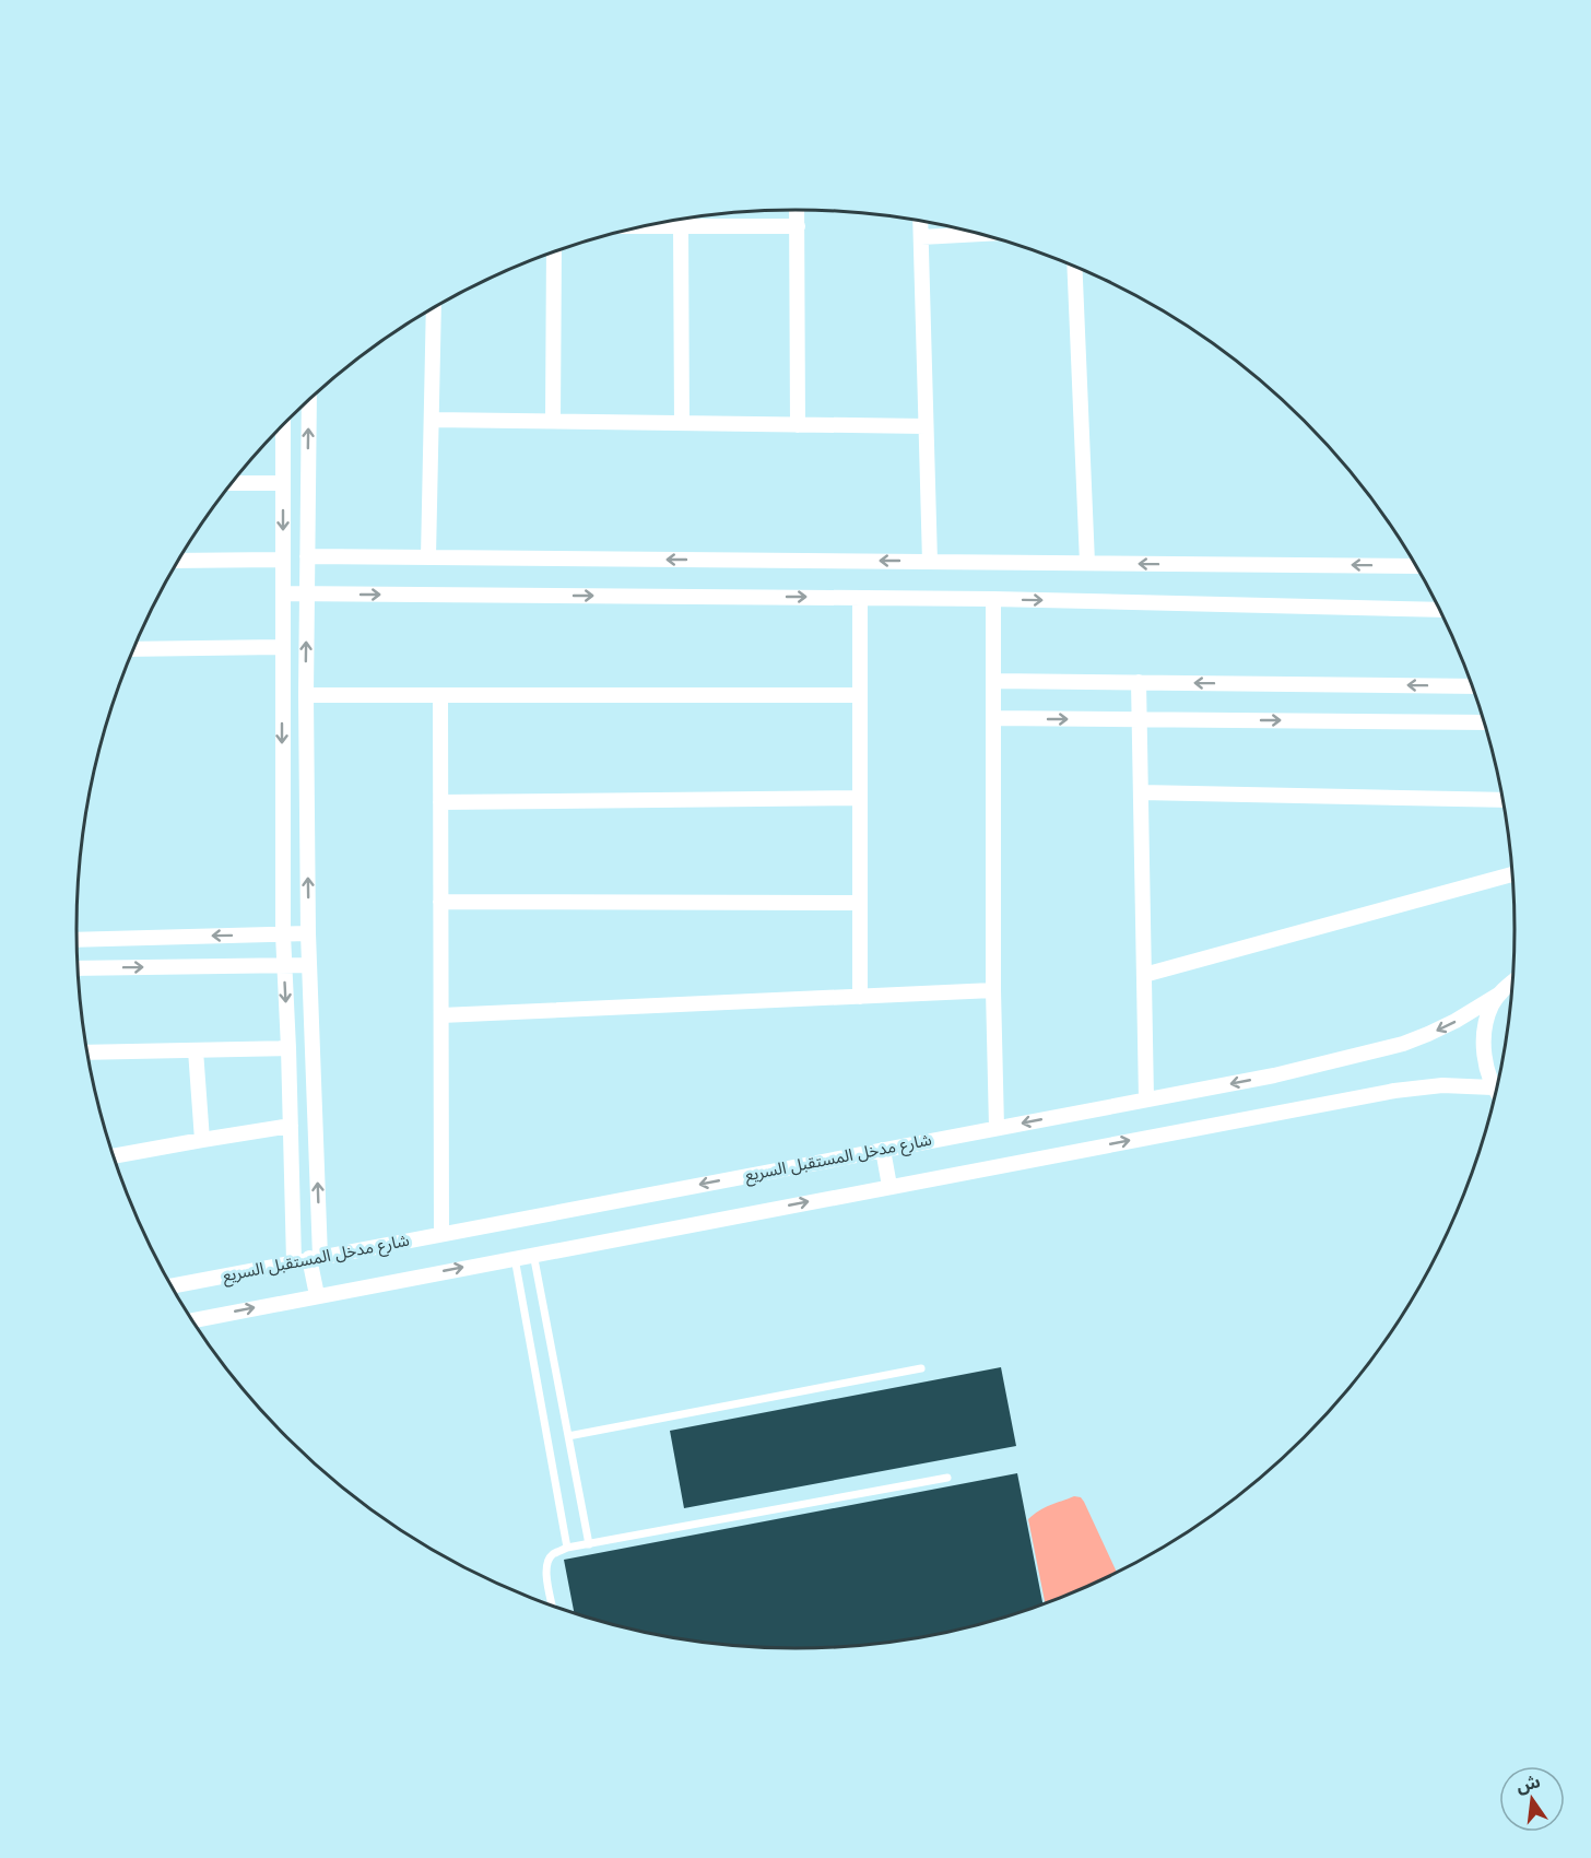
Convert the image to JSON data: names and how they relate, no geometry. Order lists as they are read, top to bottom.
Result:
{
  "streets": {
    "street": ["شارع مدخل المستقبل السريع"]
  },
  "north": "top"
}
